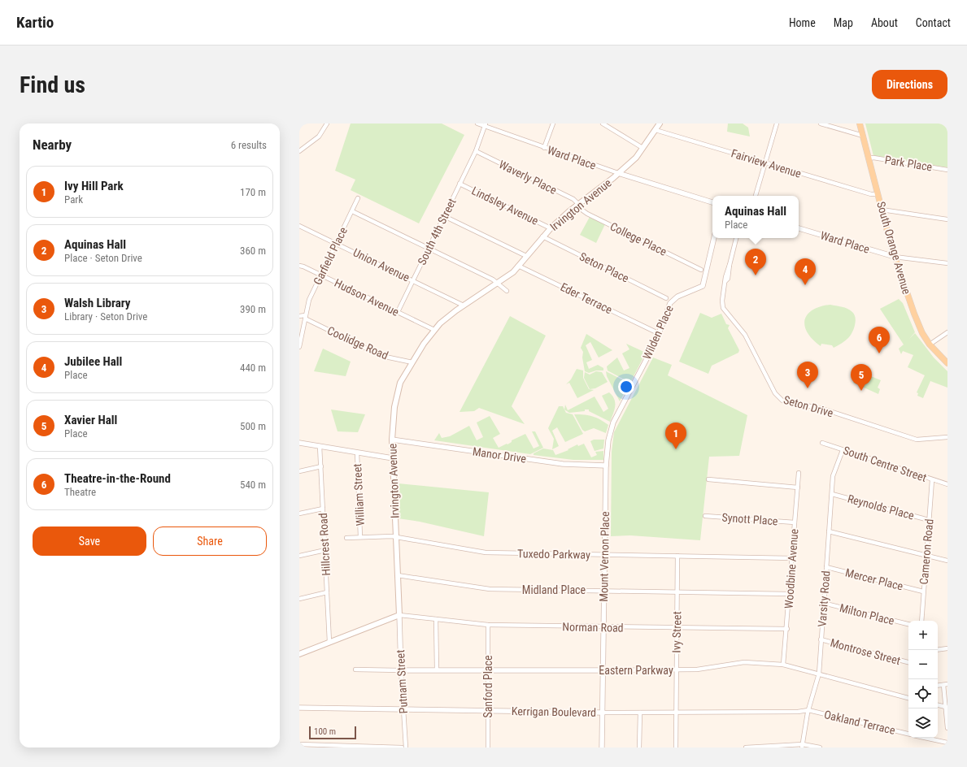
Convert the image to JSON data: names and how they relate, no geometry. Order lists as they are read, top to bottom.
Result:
{
  "streets": {
    "main road": ["Irvington Avenue", "South Orange Avenue"],
    "street": [
      "Ward Place",
      "Fairview Avenue",
      "Park Place",
      "Waverly Place",
      "Lindsley Avenue",
      "South 4th Street",
      "College Place",
      "Garfield Place",
      "Union Avenue",
      "Seton Place",
      "Hudson Avenue",
      "Eder Terrace",
      "Wilden Place",
      "Coolidge Road",
      "Seton Drive",
      "Manor Drive",
      "South Centre Street",
      "William Street",
      "Reynolds Place",
      "Synott Place",
      "Hillcrest Road",
      "Cameron Road",
      "Tuxedo Parkway",
      "Mount Vernon Place",
      "Woodbine Avenue",
      "Mercer Place",
      "Midland Place",
      "Varsity Road",
      "Milton Place",
      "Norman Road",
      "Ivy Street",
      "Montrose Street",
      "Eastern Parkway",
      "Putnam Street",
      "Sanford Place",
      "Kerrigan Boulevard",
      "Oakland Terrace"
    ]
  },
  "crossings": [
    ["Ward Place", "Irvington Avenue"],
    ["Ward Place", "South 4th Street"],
    ["Ward Place", "South Orange Avenue"],
    ["Fairview Avenue", "Irvington Avenue"],
    ["Fairview Avenue", "South Orange Avenue"],
    ["Park Place", "South Orange Avenue"],
    ["Waverly Place", "Irvington Avenue"],
    ["Waverly Place", "South 4th Street"],
    ["Waverly Place", "College Place"],
    ["Irvington Avenue", "Lindsley Avenue"],
    ["Irvington Avenue", "College Place"],
    ["Irvington Avenue", "Union Avenue"],
    ["Irvington Avenue", "Seton Place"],
    ["Irvington Avenue", "Hudson Avenue"],
    ["Irvington Avenue", "Eder Terrace"],
    ["Irvington Avenue", "Coolidge Road"],
    ["Irvington Avenue", "Manor Drive"],
    ["Irvington Avenue", "Tuxedo Parkway"],
    ["Irvington Avenue", "Midland Place"],
    ["Irvington Avenue", "Norman Road"],
    ["Irvington Avenue", "Putnam Street"],
    ["Lindsley Avenue", "South 4th Street"],
    ["South 4th Street", "Union Avenue"],
    ["South 4th Street", "Hudson Avenue"],
    ["Garfield Place", "Union Avenue"],
    ["Garfield Place", "Hudson Avenue"],
    ["Garfield Place", "Coolidge Road"],
    ["Wilden Place", "Mount Vernon Place"],
    ["Manor Drive", "Mount Vernon Place"],
    ["South Centre Street", "Cameron Road"],
    ["South Centre Street", "Varsity Road"],
    ["William Street", "Tuxedo Parkway"],
    ["Reynolds Place", "Cameron Road"],
    ["Reynolds Place", "Varsity Road"],
    ["Synott Place", "Woodbine Avenue"],
    ["Cameron Road", "Mercer Place"],
    ["Tuxedo Parkway", "Mount Vernon Place"],
    ["Tuxedo Parkway", "Woodbine Avenue"],
    ["Tuxedo Parkway", "Ivy Street"],
    ["Mount Vernon Place", "Midland Place"],
    ["Mount Vernon Place", "Norman Road"],
    ["Mount Vernon Place", "Eastern Parkway"],
    ["Mount Vernon Place", "Kerrigan Boulevard"],
    ["Woodbine Avenue", "Midland Place"],
    ["Woodbine Avenue", "Norman Road"],
    ["Woodbine Avenue", "Eastern Parkway"],
    ["Mercer Place", "Varsity Road"],
    ["Midland Place", "Ivy Street"],
    ["Varsity Road", "Milton Place"],
    ["Varsity Road", "Montrose Street"],
    ["Varsity Road", "Eastern Parkway"],
    ["Varsity Road", "Kerrigan Boulevard"],
    ["Varsity Road", "Oakland Terrace"],
    ["Norman Road", "Ivy Street"],
    ["Norman Road", "Putnam Street"],
    ["Norman Road", "Sanford Place"],
    ["Ivy Street", "Eastern Parkway"],
    ["Ivy Street", "Kerrigan Boulevard"],
    ["Eastern Parkway", "Putnam Street"],
    ["Eastern Parkway", "Sanford Place"],
    ["Putnam Street", "Kerrigan Boulevard"],
    ["Sanford Place", "Kerrigan Boulevard"],
    ["Kerrigan Boulevard", "Oakland Terrace"]
  ],
  "scale_bar": "100 m",
  "page": {
    "header": "Kartio",
    "nav": [
      "Home",
      "Map",
      "About",
      "Contact"
    ],
    "buttons": [
      "Directions",
      ["Save", "Share"]
    ],
    "title": "Find us",
    "heading": ["Nearby", "6 results"],
    "list": [
      {
        "mark": "1",
        "name": "Ivy Hill Park",
        "note": "Park",
        "value": "170 m"
      },
      {
        "mark": "2",
        "name": "Aquinas Hall",
        "note": "Place · Seton Drive",
        "value": "360 m"
      },
      {
        "mark": "3",
        "name": "Walsh Library",
        "note": "Library · Seton Drive",
        "value": "390 m"
      },
      {
        "mark": "4",
        "name": "Jubilee Hall",
        "note": "Place",
        "value": "440 m"
      },
      {
        "mark": "5",
        "name": "Xavier Hall",
        "note": "Place",
        "value": "500 m"
      },
      {
        "mark": "6",
        "name": "Theatre-in-the-Round",
        "note": "Theatre",
        "value": "540 m"
      }
    ],
    "popup": ["Aquinas Hall", "Place"],
    "pins": [
      "2",
      "4",
      "6",
      "3",
      "5",
      "1"
    ],
    "map_buttons": ["+", "−"],
    "scale": "100 m"
  }
}
